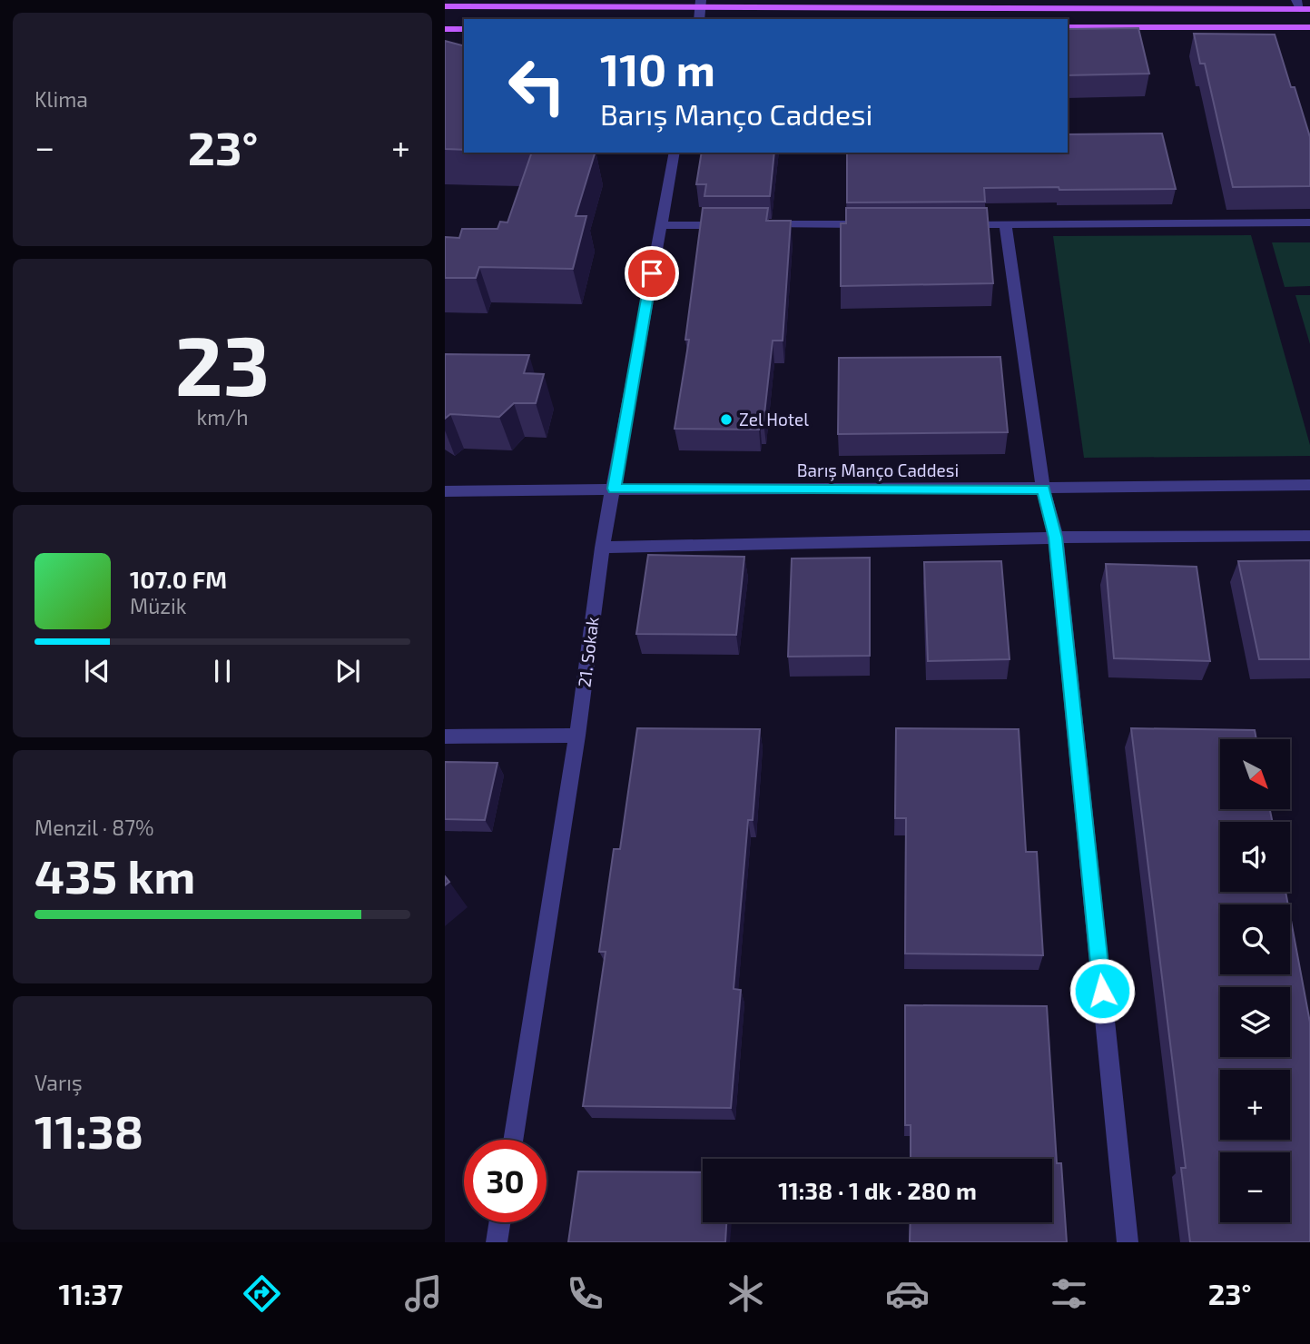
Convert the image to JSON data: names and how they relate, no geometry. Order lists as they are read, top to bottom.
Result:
{
  "streets": {
    "street": ["Barış Manço Caddesi", "21. Sokak"]
  },
  "crossings": [
    ["Barış Manço Caddesi", "21. Sokak"]
  ],
  "places": ["Zel Hotel"],
  "north": "bottom right",
  "page": {
    "tile": [
      "Klima",
      ["23", "km/h"],
      ["Menzil · 87%", "435 km"],
      ["Varış", "11:38"]
    ],
    "turn": ["110 m", "Barış Manço Caddesi"],
    "heat": ["−", "23°", "+"],
    "song": ["107.0 FM", "Müzik"],
    "map_buttons": ["+", "−"],
    "limit": "30",
    "trip": "11:38 · 1 dk · 280 m",
    "tabs": ["11:37", "23°"]
  }
}
